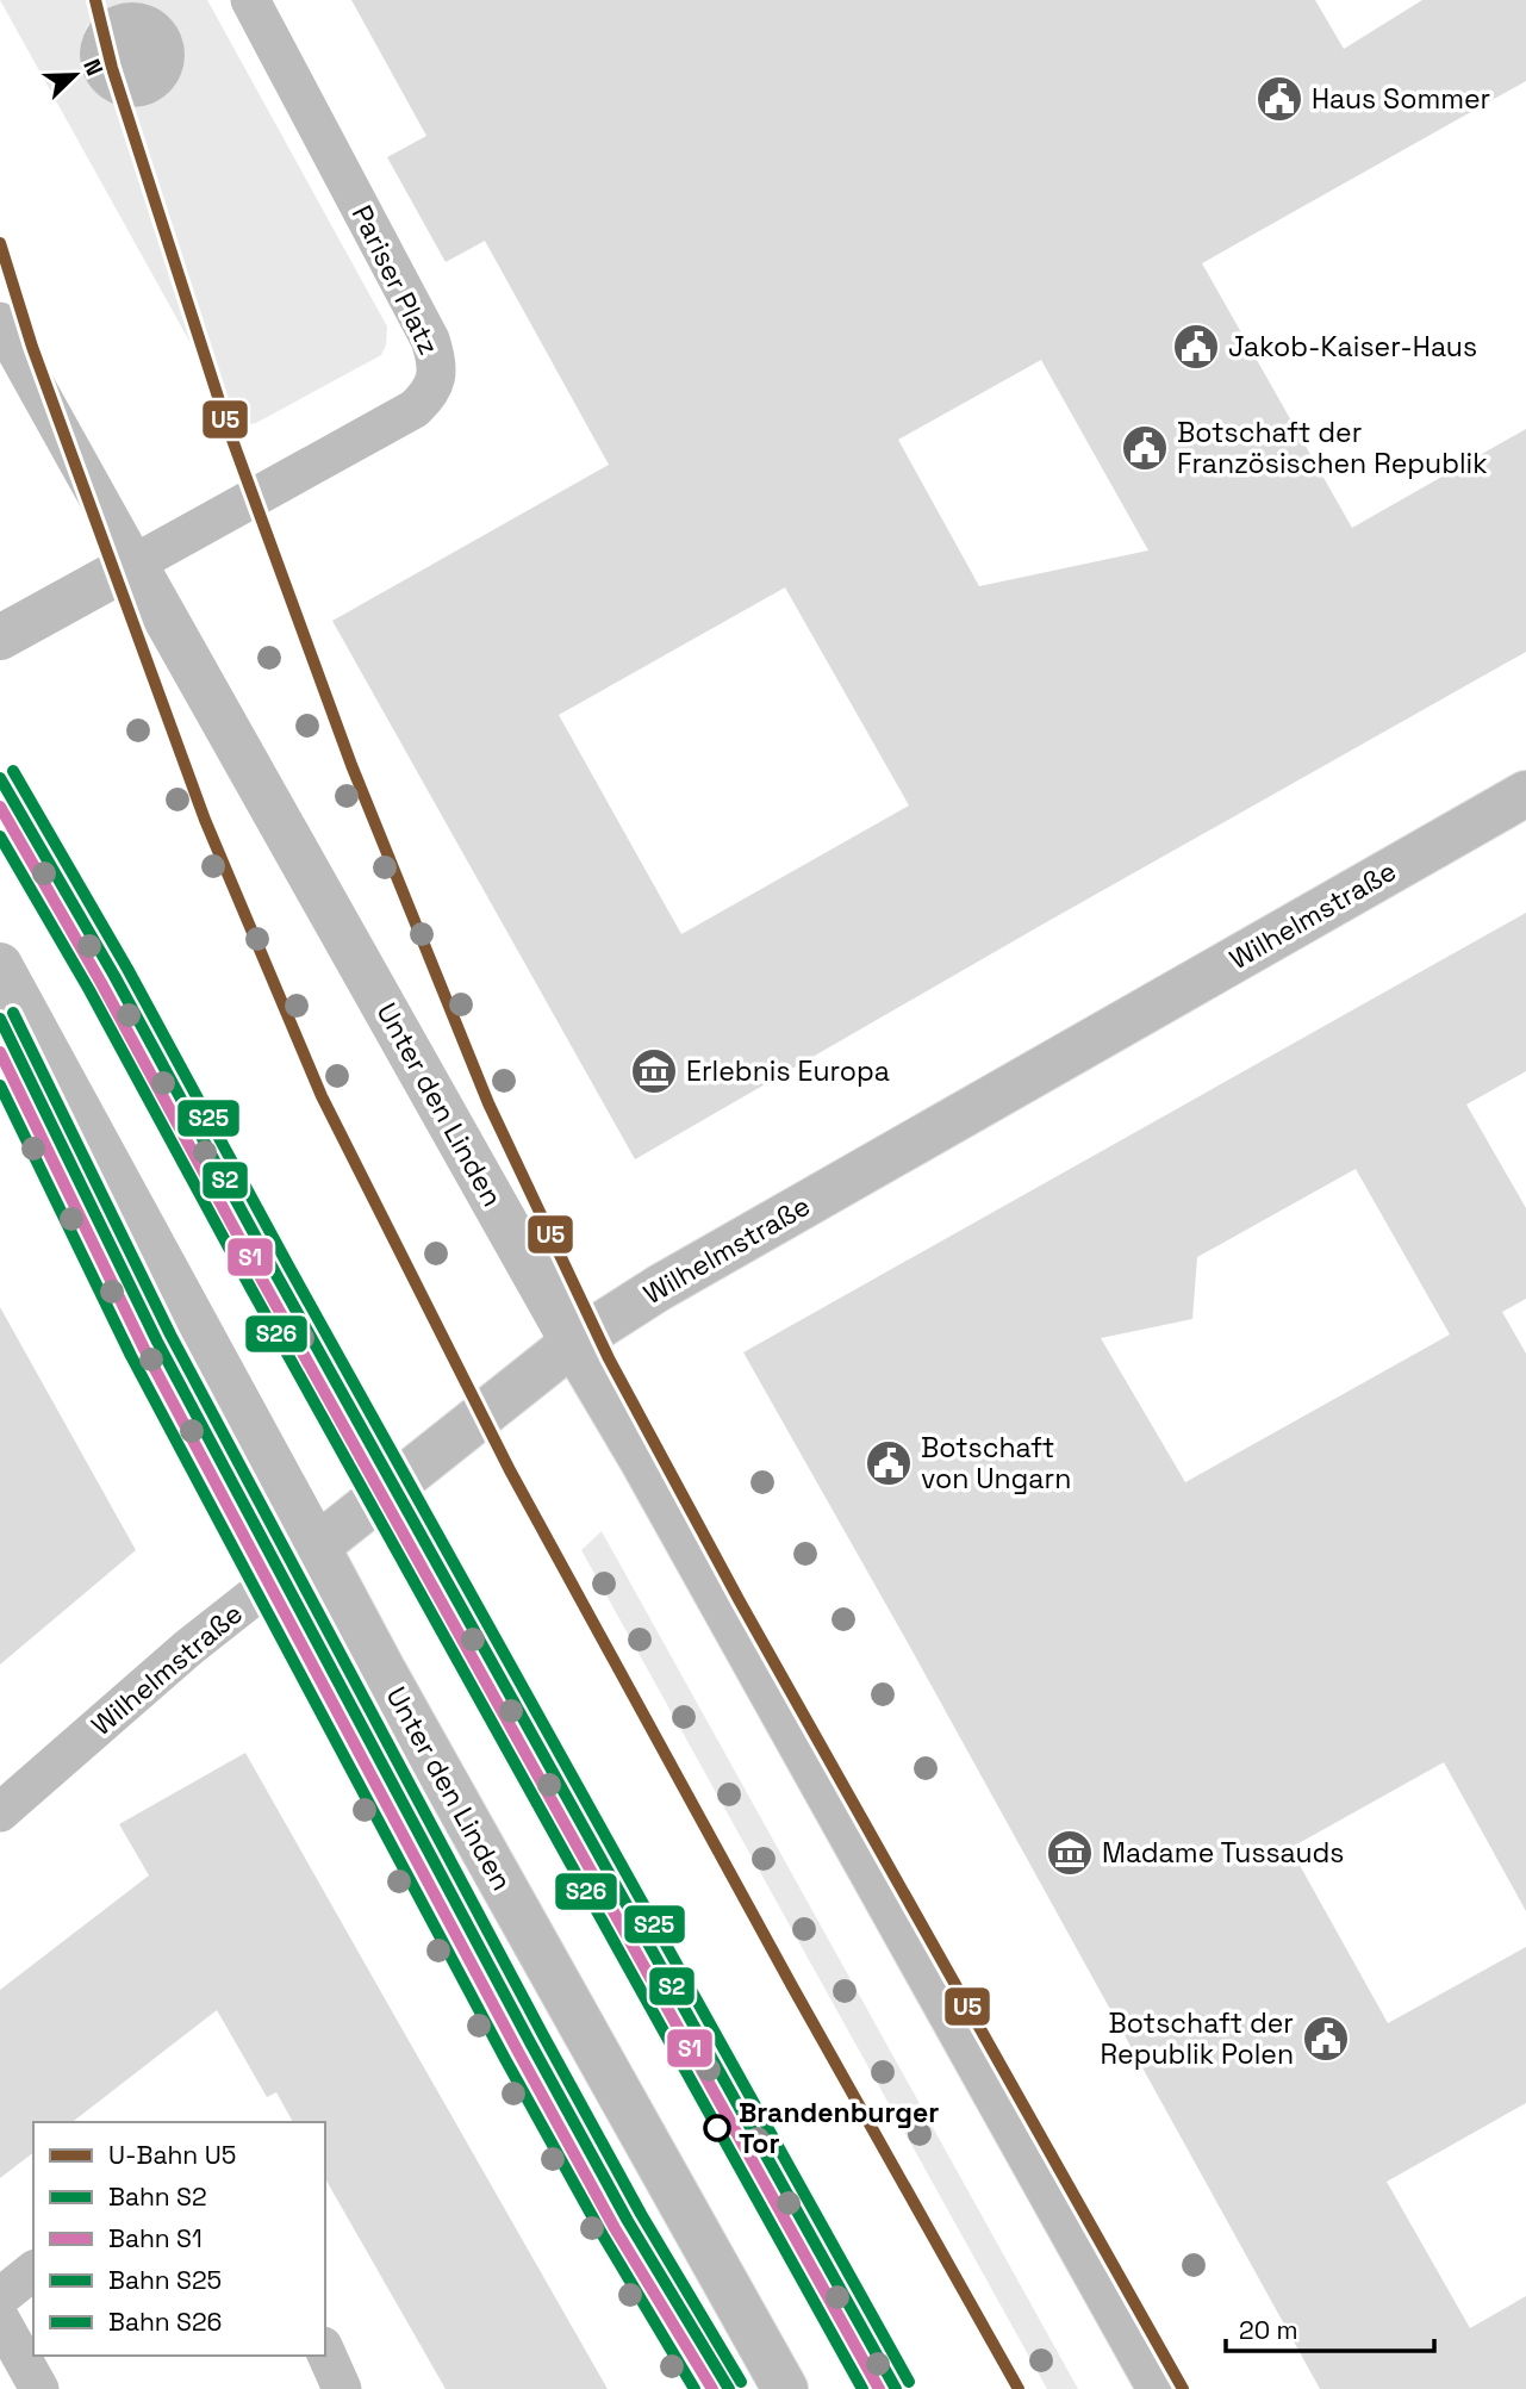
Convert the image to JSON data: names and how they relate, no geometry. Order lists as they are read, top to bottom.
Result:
{
  "streets": {
    "main road": ["Pariser Platz", "Wilhelmstraße", "Unter den Linden"]
  },
  "crossings": [
    ["Pariser Platz", "Unter den Linden"],
    ["Wilhelmstraße", "Unter den Linden"]
  ],
  "places": {
    "public building": [
      "Haus Sommer",
      "Jakob-Kaiser-Haus",
      "Botschaft der Französischen Republik",
      "Botschaft von Ungarn",
      "Botschaft der Republik Polen"
    ],
    "museum": ["Erlebnis Europa", "Madame Tussauds"],
    "other": ["Brandenburger Tor"]
  },
  "lines": [
    "metro line U5",
    "rail line S25",
    "rail line S2",
    "rail line S1",
    "rail line S26"
  ],
  "legend": [
    "U-Bahn U5",
    "Bahn S2",
    "Bahn S1",
    "Bahn S25",
    "Bahn S26"
  ],
  "scale_bar": "20 m",
  "north": "top right"
}
